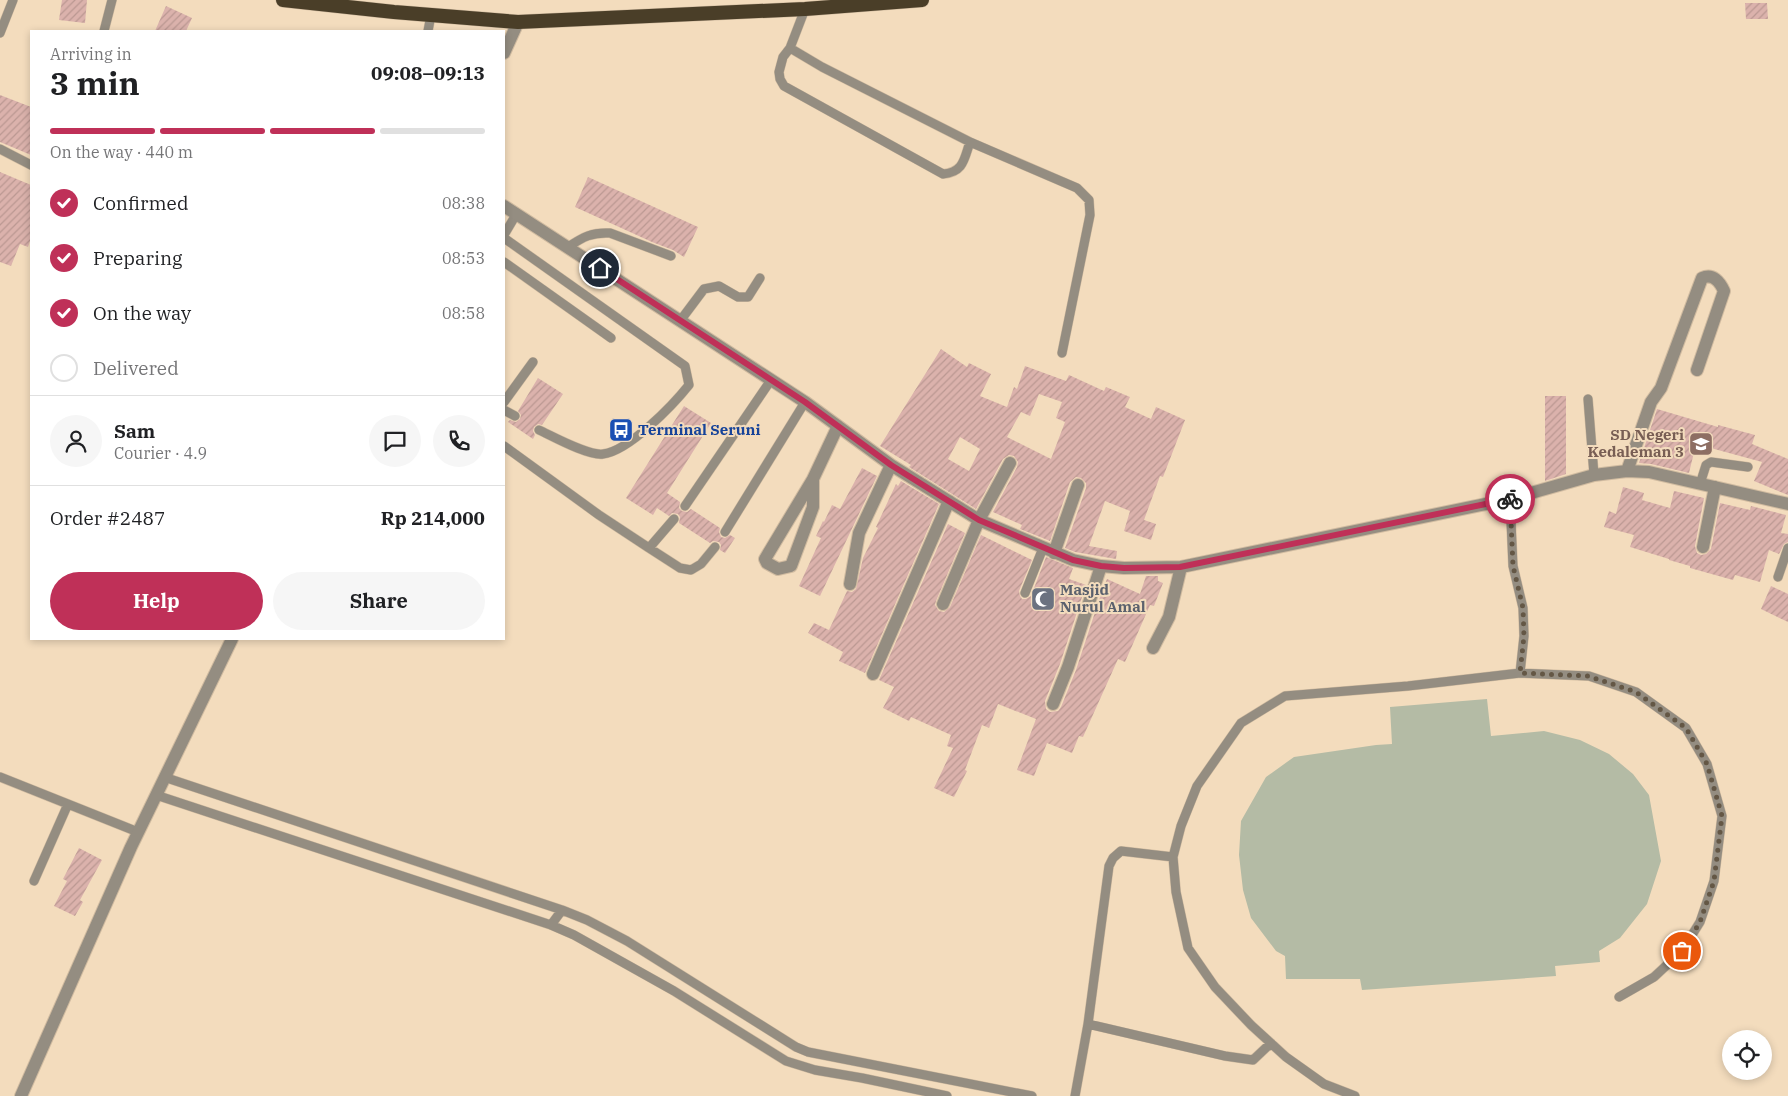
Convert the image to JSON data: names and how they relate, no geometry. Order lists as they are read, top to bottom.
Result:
{
  "places": {
    "bus stop": ["Terminal Seruni"],
    "school or university": ["SD Negeri Kedaleman 3"],
    "mosque": ["Masjid Nurul Amal"]
  },
  "page": {
    "heading": ["3 min", "Arriving in", "09:08–09:13"],
    "panel": [
      "Sam",
      "Courier · 4.9",
      "Order #2487",
      "Rp 214,000"
    ],
    "bar": "On the way · 440 m",
    "list": [
      ["Confirmed", "08:38"],
      ["Preparing", "08:53"],
      ["On the way", "08:58"],
      "Delivered"
    ],
    "buttons": ["Help", "Share"]
  }
}
